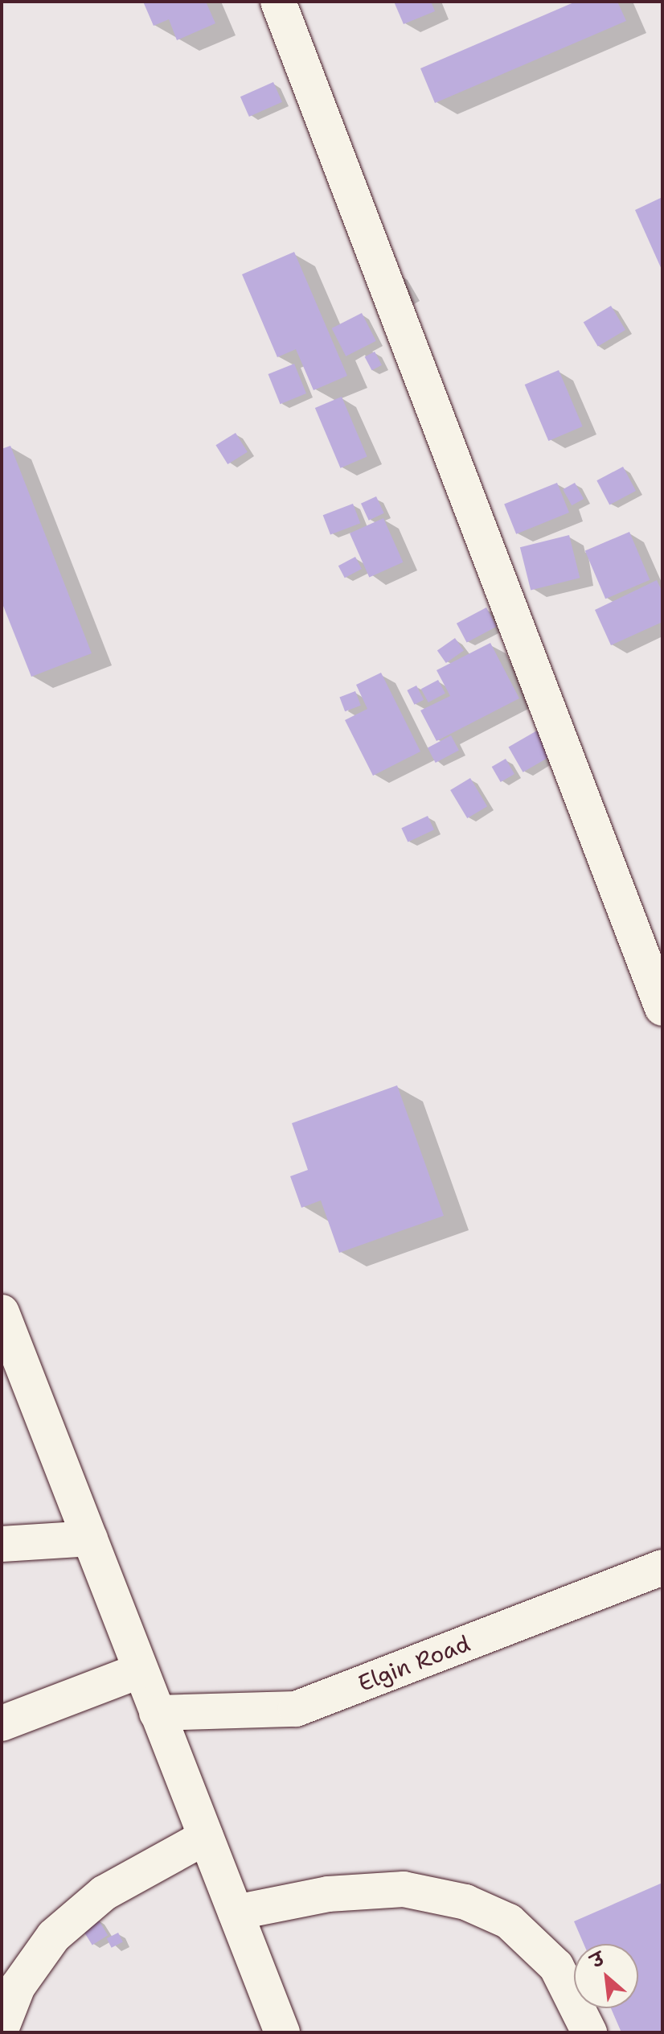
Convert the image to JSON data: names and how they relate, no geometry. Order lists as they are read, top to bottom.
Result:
{
  "streets": {
    "street": ["Elgin Road"]
  },
  "north": "top left"
}
